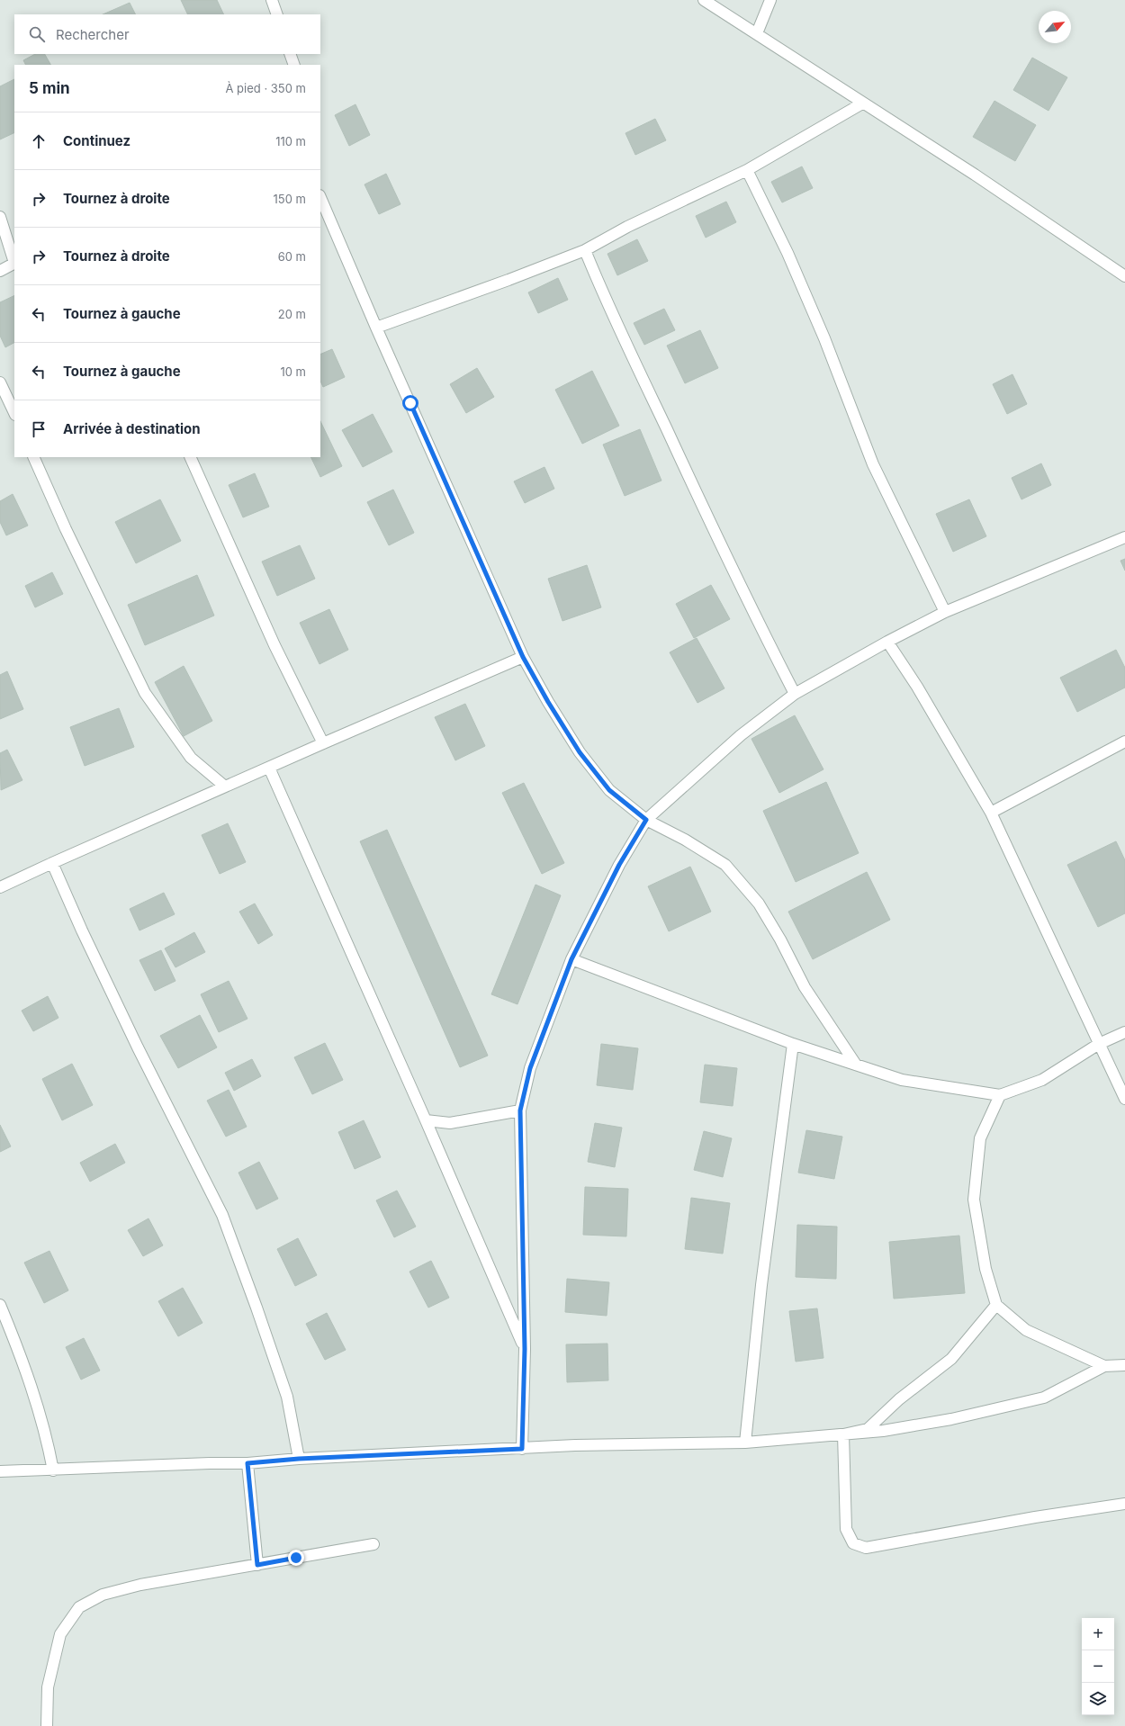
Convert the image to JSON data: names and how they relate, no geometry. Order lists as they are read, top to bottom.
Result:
{
  "north": "top right",
  "page": {
    "search": "Rechercher",
    "heading": ["5 min", "À pied · 350 m"],
    "list": [
      ["Continuez", "110 m"],
      ["Tournez à droite", "150 m"],
      ["Tournez à droite", "60 m"],
      ["Tournez à gauche", "20 m"],
      ["Tournez à gauche", "10 m"],
      "Arrivée à destination"
    ],
    "map_buttons": ["+", "−"]
  }
}
